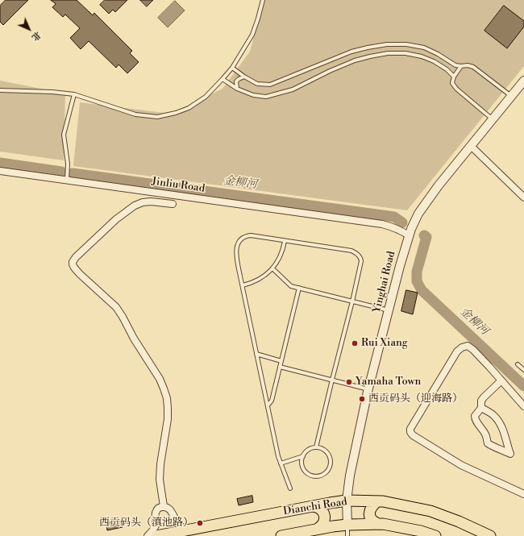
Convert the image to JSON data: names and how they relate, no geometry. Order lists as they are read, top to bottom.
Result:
{
  "streets": {
    "main road": ["Dianchi Road"],
    "street": ["Jinliu Road", "Yinghai Road"]
  },
  "crossings": [
    ["Jinliu Road", "Yinghai Road"],
    ["Yinghai Road", "Dianchi Road"]
  ],
  "water": ["金柳河"],
  "places": [
    "Rui Xiang",
    "Yamaha Town",
    "西贡码头（迎海路）",
    "西贡码头（滇池路）"
  ],
  "north": "bottom right"
}
